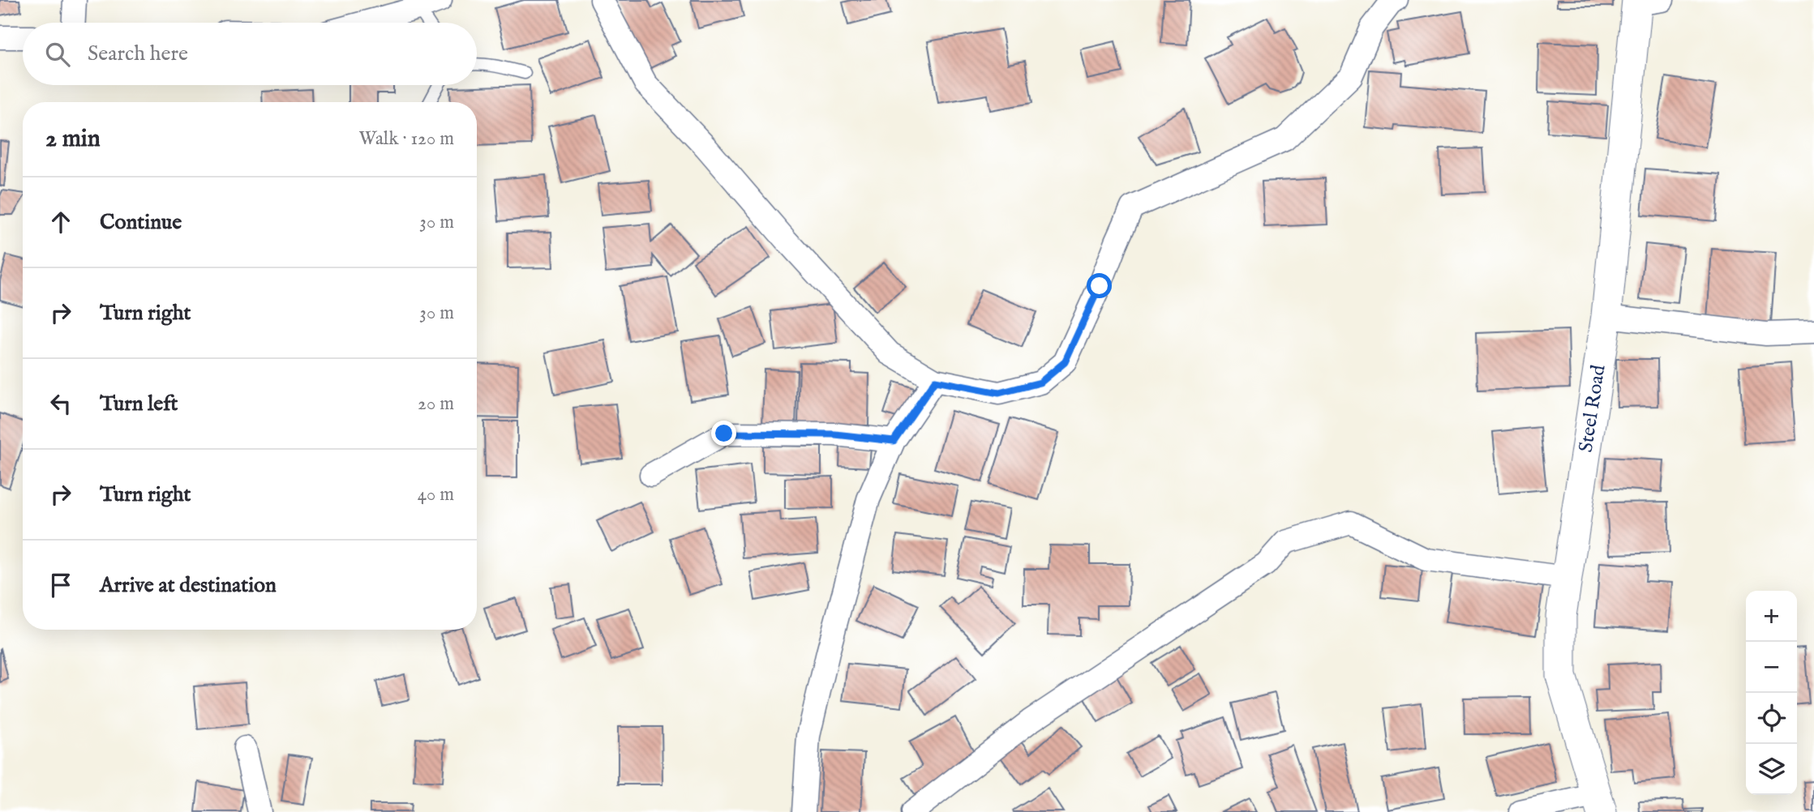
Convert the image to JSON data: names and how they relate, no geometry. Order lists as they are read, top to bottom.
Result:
{
  "streets": {
    "street": ["Steel Road"]
  },
  "page": {
    "search": "Search here",
    "heading": ["2 min", "Walk · 120 m"],
    "list": [
      ["Continue", "30 m"],
      ["Turn right", "30 m"],
      ["Turn left", "20 m"],
      ["Turn right", "40 m"],
      "Arrive at destination"
    ],
    "map_buttons": ["+", "−"]
  }
}
